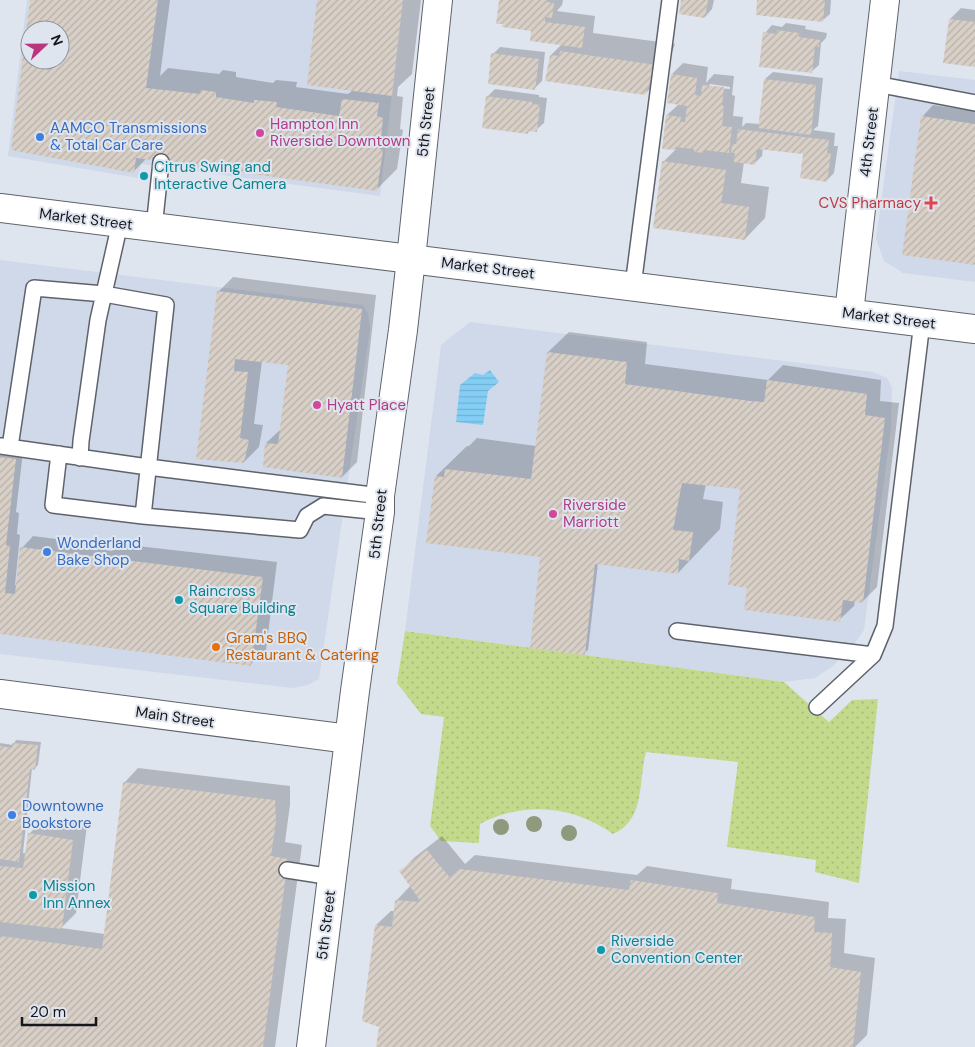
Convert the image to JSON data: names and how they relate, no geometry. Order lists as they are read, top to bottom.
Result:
{
  "streets": {
    "street": [
      "5th Street",
      "4th Street",
      "Market Street",
      "Main Street"
    ]
  },
  "crossings": [
    ["5th Street", "Market Street"],
    ["5th Street", "Main Street"],
    ["4th Street", "Market Street"]
  ],
  "places": {
    "other": [
      "Hampton Inn Riverside Downtown",
      "AAMCO Transmissions & Total Car Care",
      "Citrus Swing and Interactive Camera",
      "Hyatt Place",
      "Riverside Marriott",
      "Wonderland Bake Shop",
      "Raincross Square Building",
      "Gram's BBQ Restaurant & Catering",
      "Downtowne Bookstore",
      "Mission Inn Annex",
      "Riverside Convention Center"
    ],
    "health": ["CVS Pharmacy"]
  },
  "scale_bar": "20 m",
  "north": "right"
}
